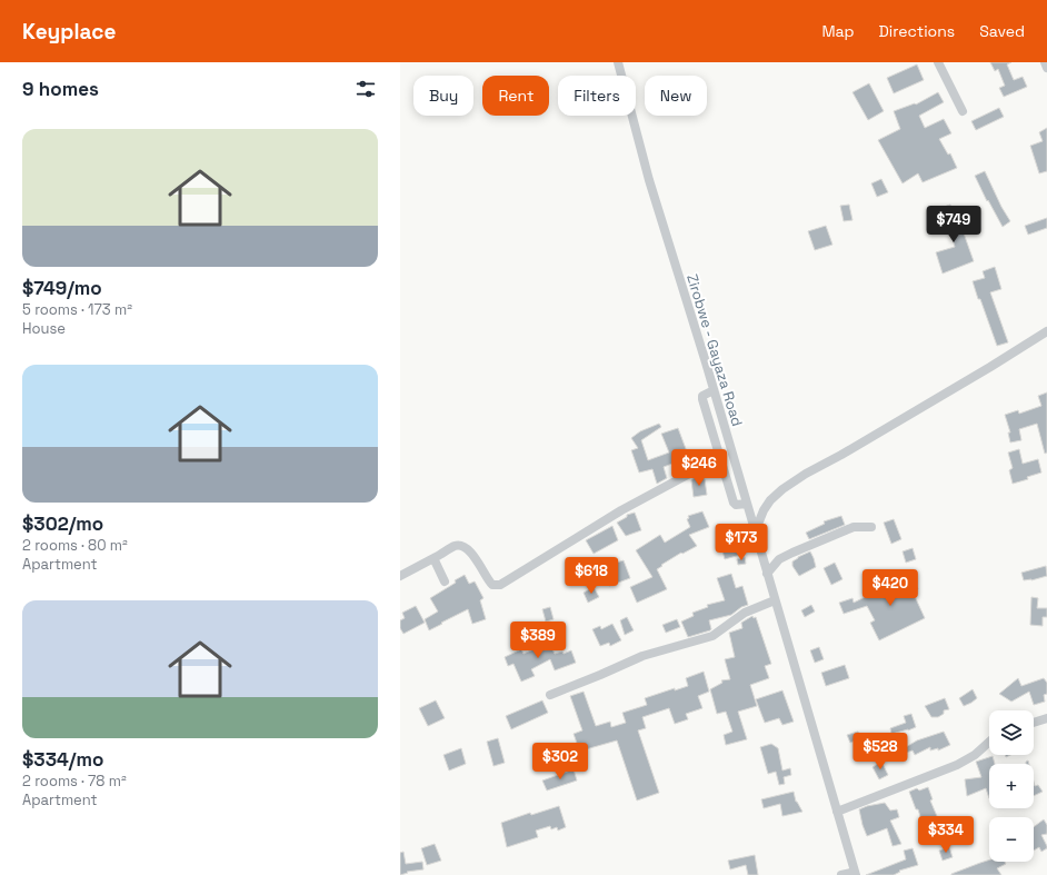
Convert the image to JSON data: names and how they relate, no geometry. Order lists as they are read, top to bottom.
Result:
{
  "streets": {
    "street": ["Zirobwe - Gayaza Road"]
  },
  "page": {
    "header": "Keyplace",
    "nav": ["Map", "Directions", "Saved"],
    "heading": "9 homes",
    "chip": [
      "Buy",
      "Rent",
      "Filters",
      "New"
    ],
    "list": [
      {
        "name": "$749/mo",
        "note": "5 rooms · 173 m² · House"
      },
      {
        "name": "$302/mo",
        "note": "2 rooms · 80 m² · Apartment"
      },
      {
        "name": "$334/mo",
        "note": "2 rooms · 78 m² · Apartment"
      }
    ],
    "price": [
      "$749",
      "$246",
      "$173",
      "$618",
      "$420",
      "$389",
      "$528",
      "$302",
      "$334"
    ],
    "map_buttons": ["+", "−"]
  }
}
